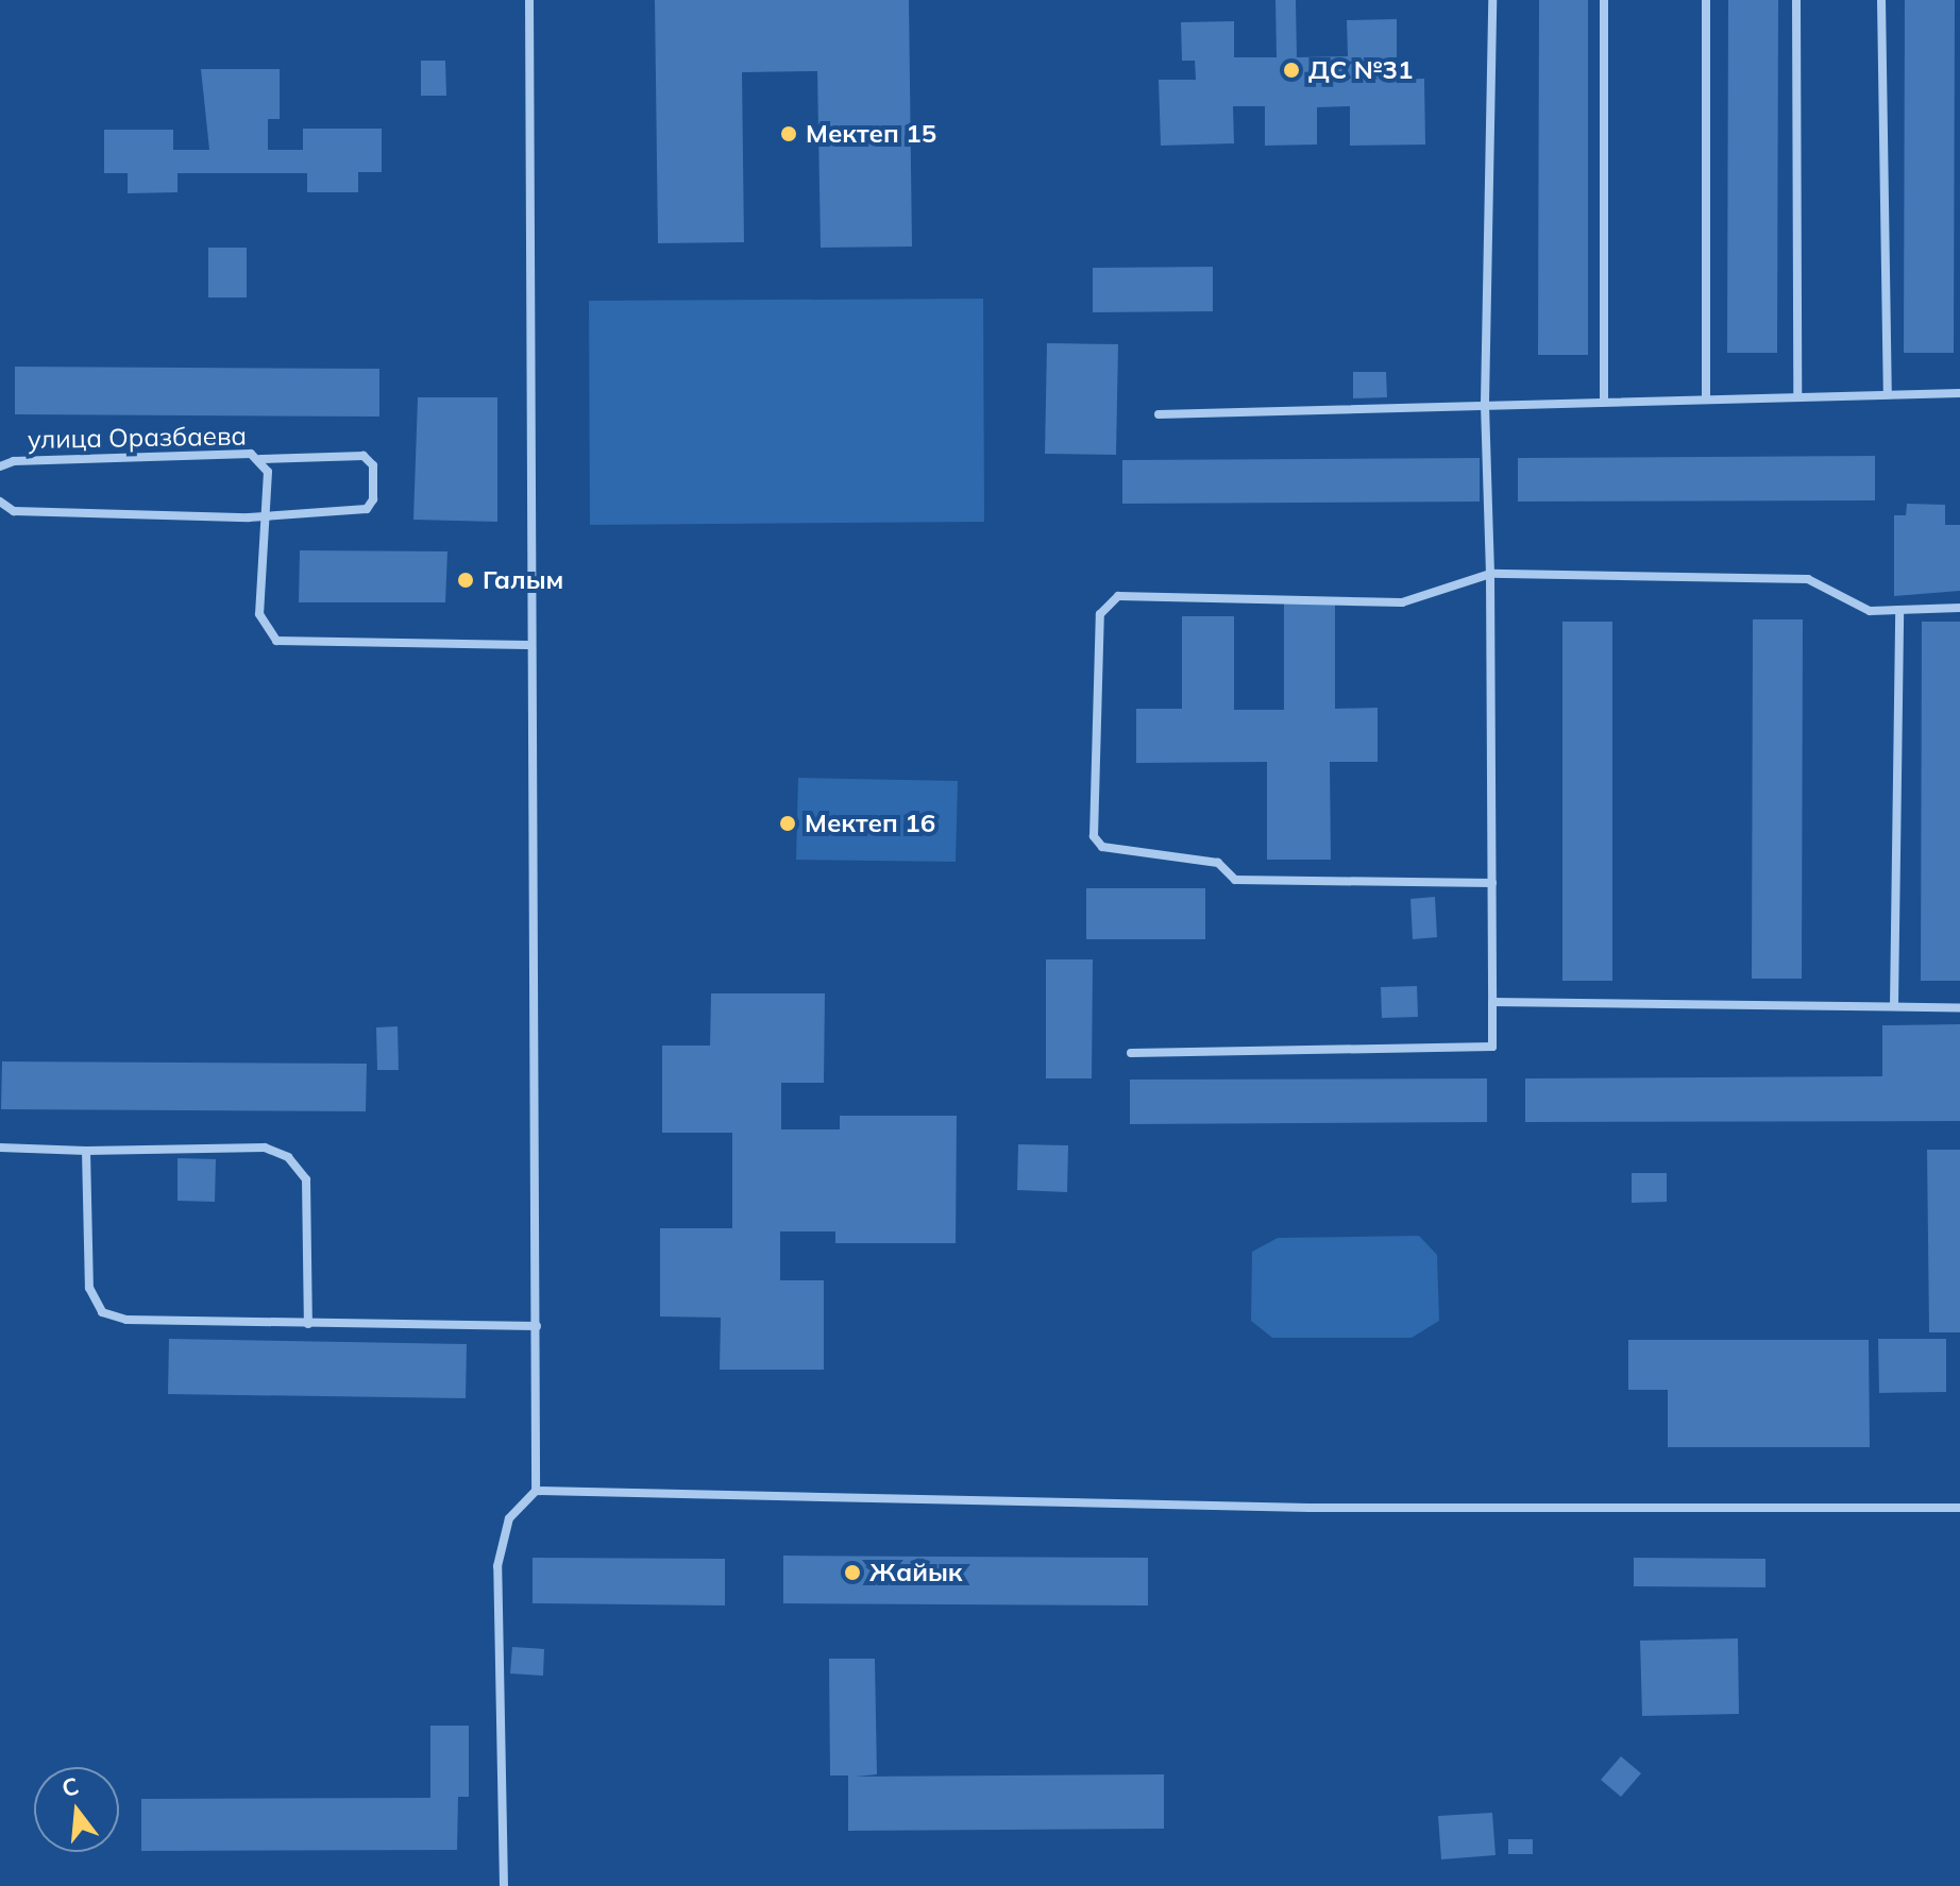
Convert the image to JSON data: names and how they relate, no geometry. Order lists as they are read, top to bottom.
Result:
{
  "streets": {
    "street": ["улица Оразбаева"]
  },
  "places": [
    "ДС №31",
    "Мектеп 15",
    "Галым",
    "Мектеп 16",
    "Жайык"
  ],
  "north": "top"
}
